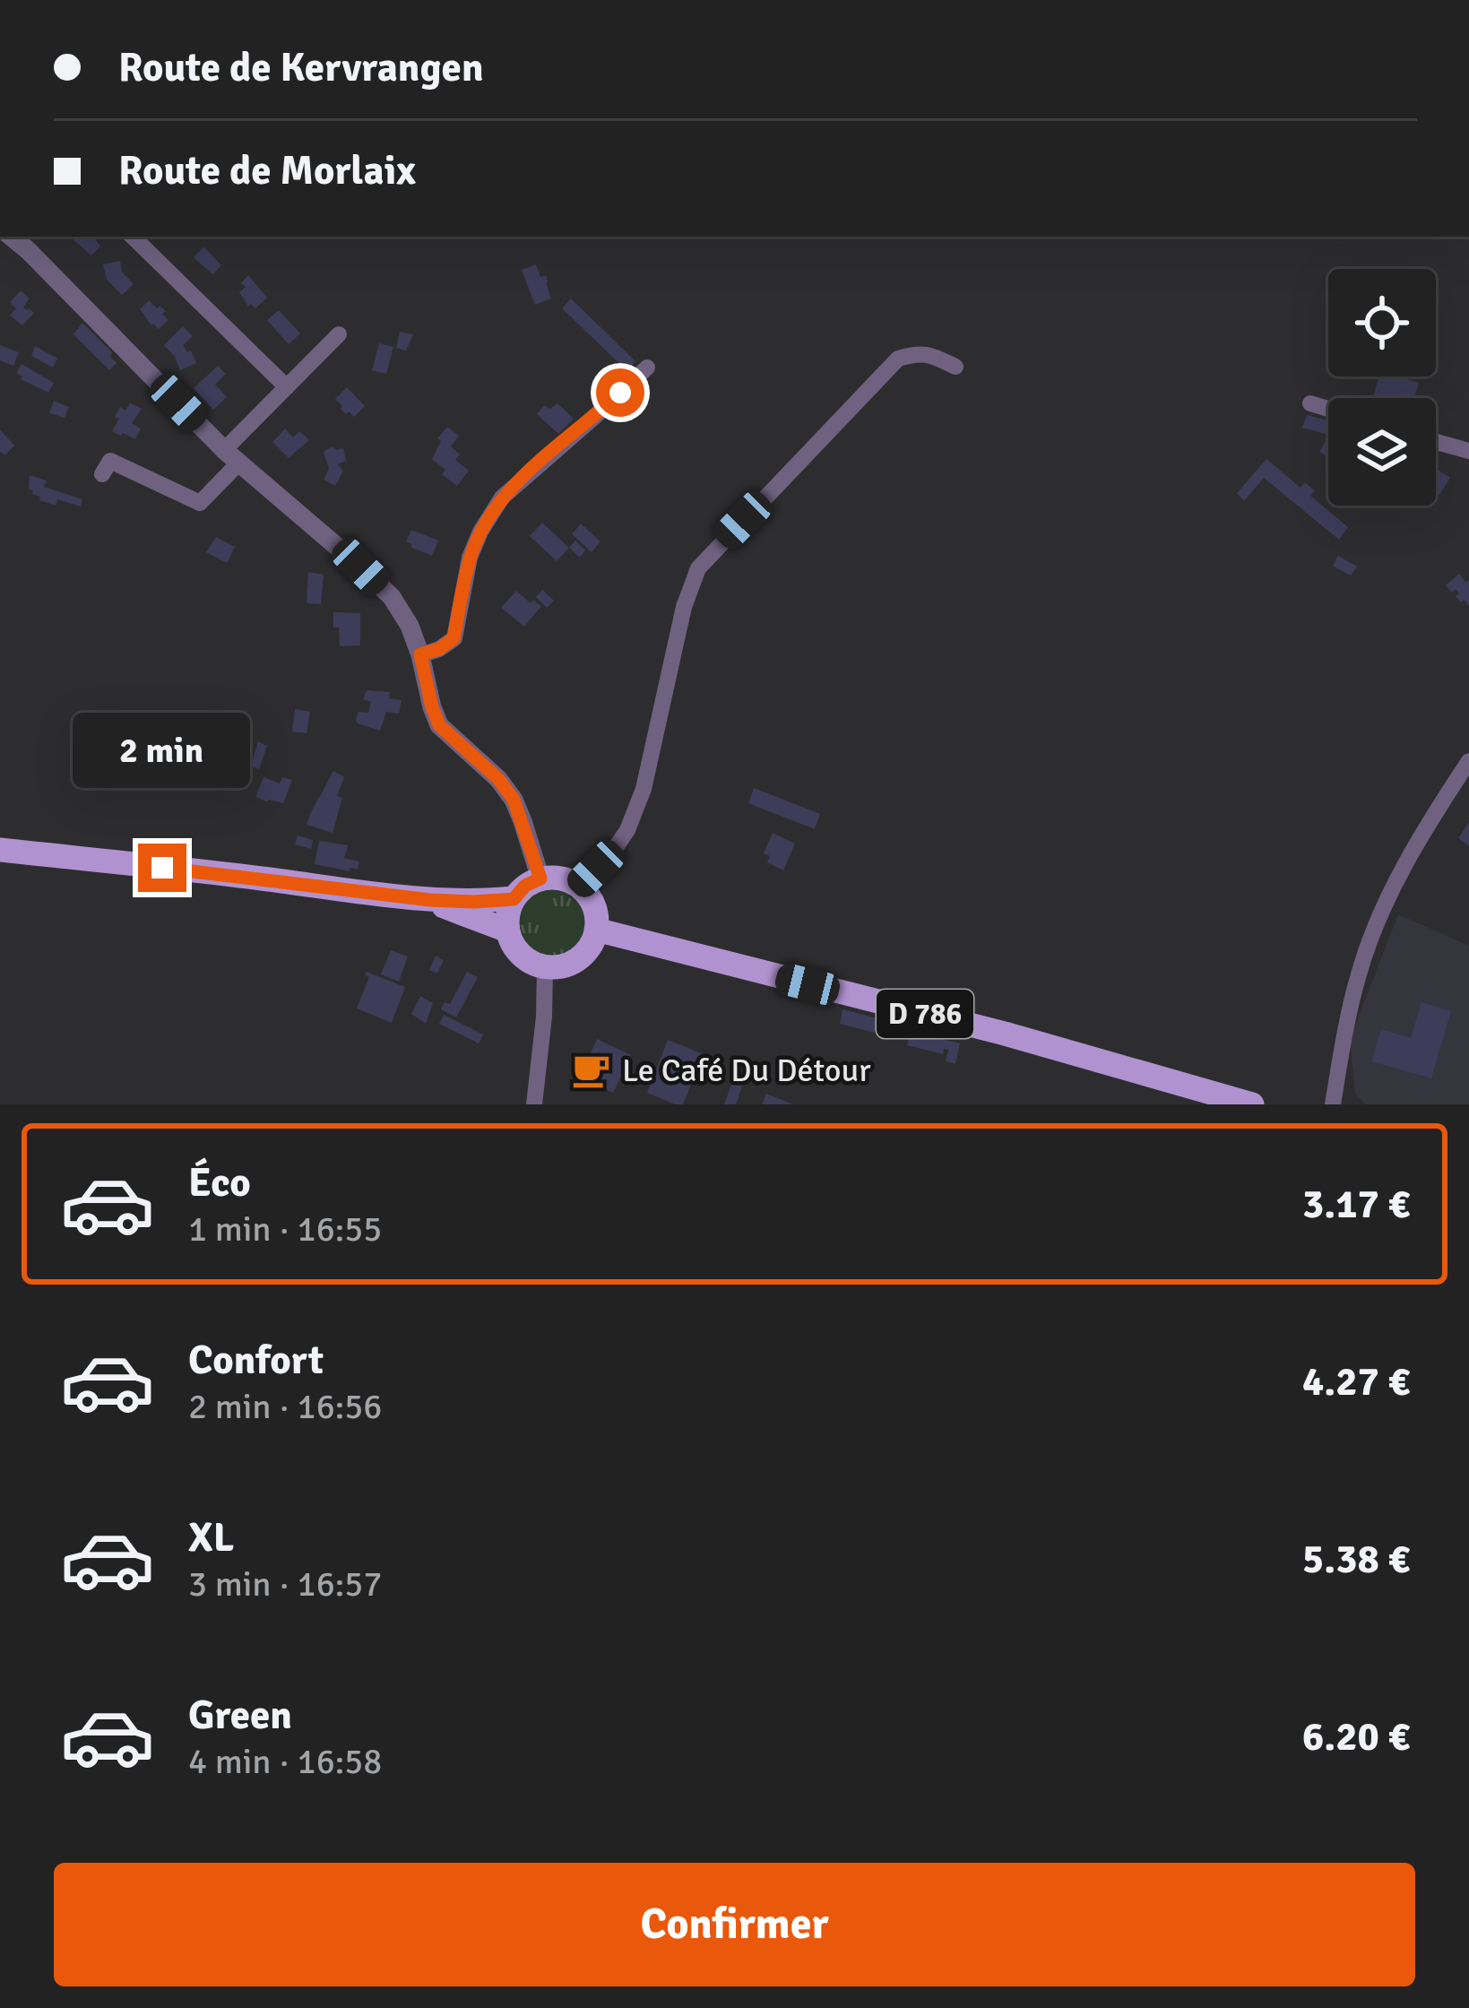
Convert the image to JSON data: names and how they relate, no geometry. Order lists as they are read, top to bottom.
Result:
{
  "streets": {
    "main road": ["D 786"]
  },
  "places": {
    "cafe": ["Le Café Du Détour"]
  },
  "page": {
    "banner": ["Route de Kervrangen", "Route de Morlaix"],
    "bubble": "2 min",
    "list": [
      {
        "name": "Éco",
        "note": "1 min · 16:55",
        "value": "3.17 €"
      },
      {
        "name": "Confort",
        "note": "2 min · 16:56",
        "value": "4.27 €"
      },
      {
        "name": "XL",
        "note": "3 min · 16:57",
        "value": "5.38 €"
      },
      {
        "name": "Green",
        "note": "4 min · 16:58",
        "value": "6.20 €"
      }
    ],
    "buttons": "Confirmer"
  }
}
